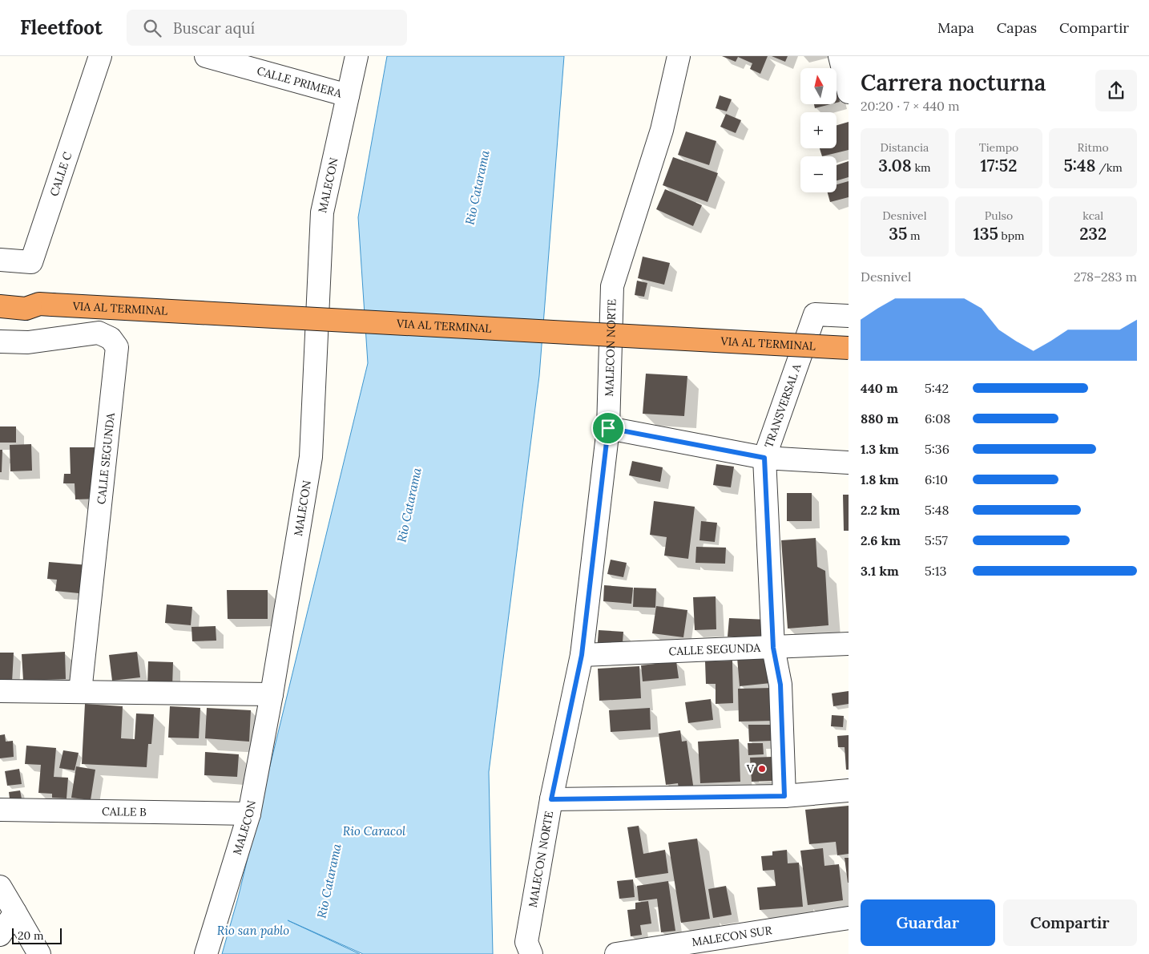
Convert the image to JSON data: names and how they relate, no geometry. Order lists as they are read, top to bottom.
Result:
{
  "streets": {
    "highway": ["VIA AL TERMINAL"],
    "street": [
      "CALLE PRIMERA",
      "CALLE C",
      "MALECON",
      "MALECON NORTE",
      "TRANSVERSAL A",
      "CALLE SEGUNDA",
      "CALLE B",
      "MALECON SUR"
    ]
  },
  "crossings": [
    ["CALLE PRIMERA", "MALECON"],
    ["MALECON", "CALLE B"],
    ["MALECON NORTE", "CALLE SEGUNDA"],
    ["TRANSVERSAL A", "CALLE SEGUNDA"]
  ],
  "water": ["Rio Catarama", "Rio Caracol", "Rio san pablo"],
  "places": ["V"],
  "scale_bar": "20 m",
  "north": "top",
  "page": {
    "header": "Fleetfoot",
    "search": "Buscar aquí",
    "nav": ["Mapa", "Capas", "Compartir"],
    "heading": ["Carrera nocturna", "20:20 · 7 × 440 m"],
    "map_buttons": ["+", "−"],
    "stats": [
      ["Distancia", "3.08 km"],
      ["Tiempo", "17:52"],
      ["Ritmo", "5:48 /km"],
      ["Desnivel", "35 m"],
      ["Pulso", "135 bpm"],
      ["kcal", "232"]
    ],
    "chart": ["Desnivel", "278–283 m"],
    "list": [
      {
        "name": "440 m",
        "note": "5:42"
      },
      {
        "name": "880 m",
        "note": "6:08"
      },
      {
        "name": "1.3 km",
        "note": "5:36"
      },
      {
        "name": "1.8 km",
        "note": "6:10"
      },
      {
        "name": "2.2 km",
        "note": "5:48"
      },
      {
        "name": "2.6 km",
        "note": "5:57"
      },
      {
        "name": "3.1 km",
        "note": "5:13"
      }
    ],
    "buttons": ["Guardar", "Compartir"],
    "scale": "20 m"
  }
}
